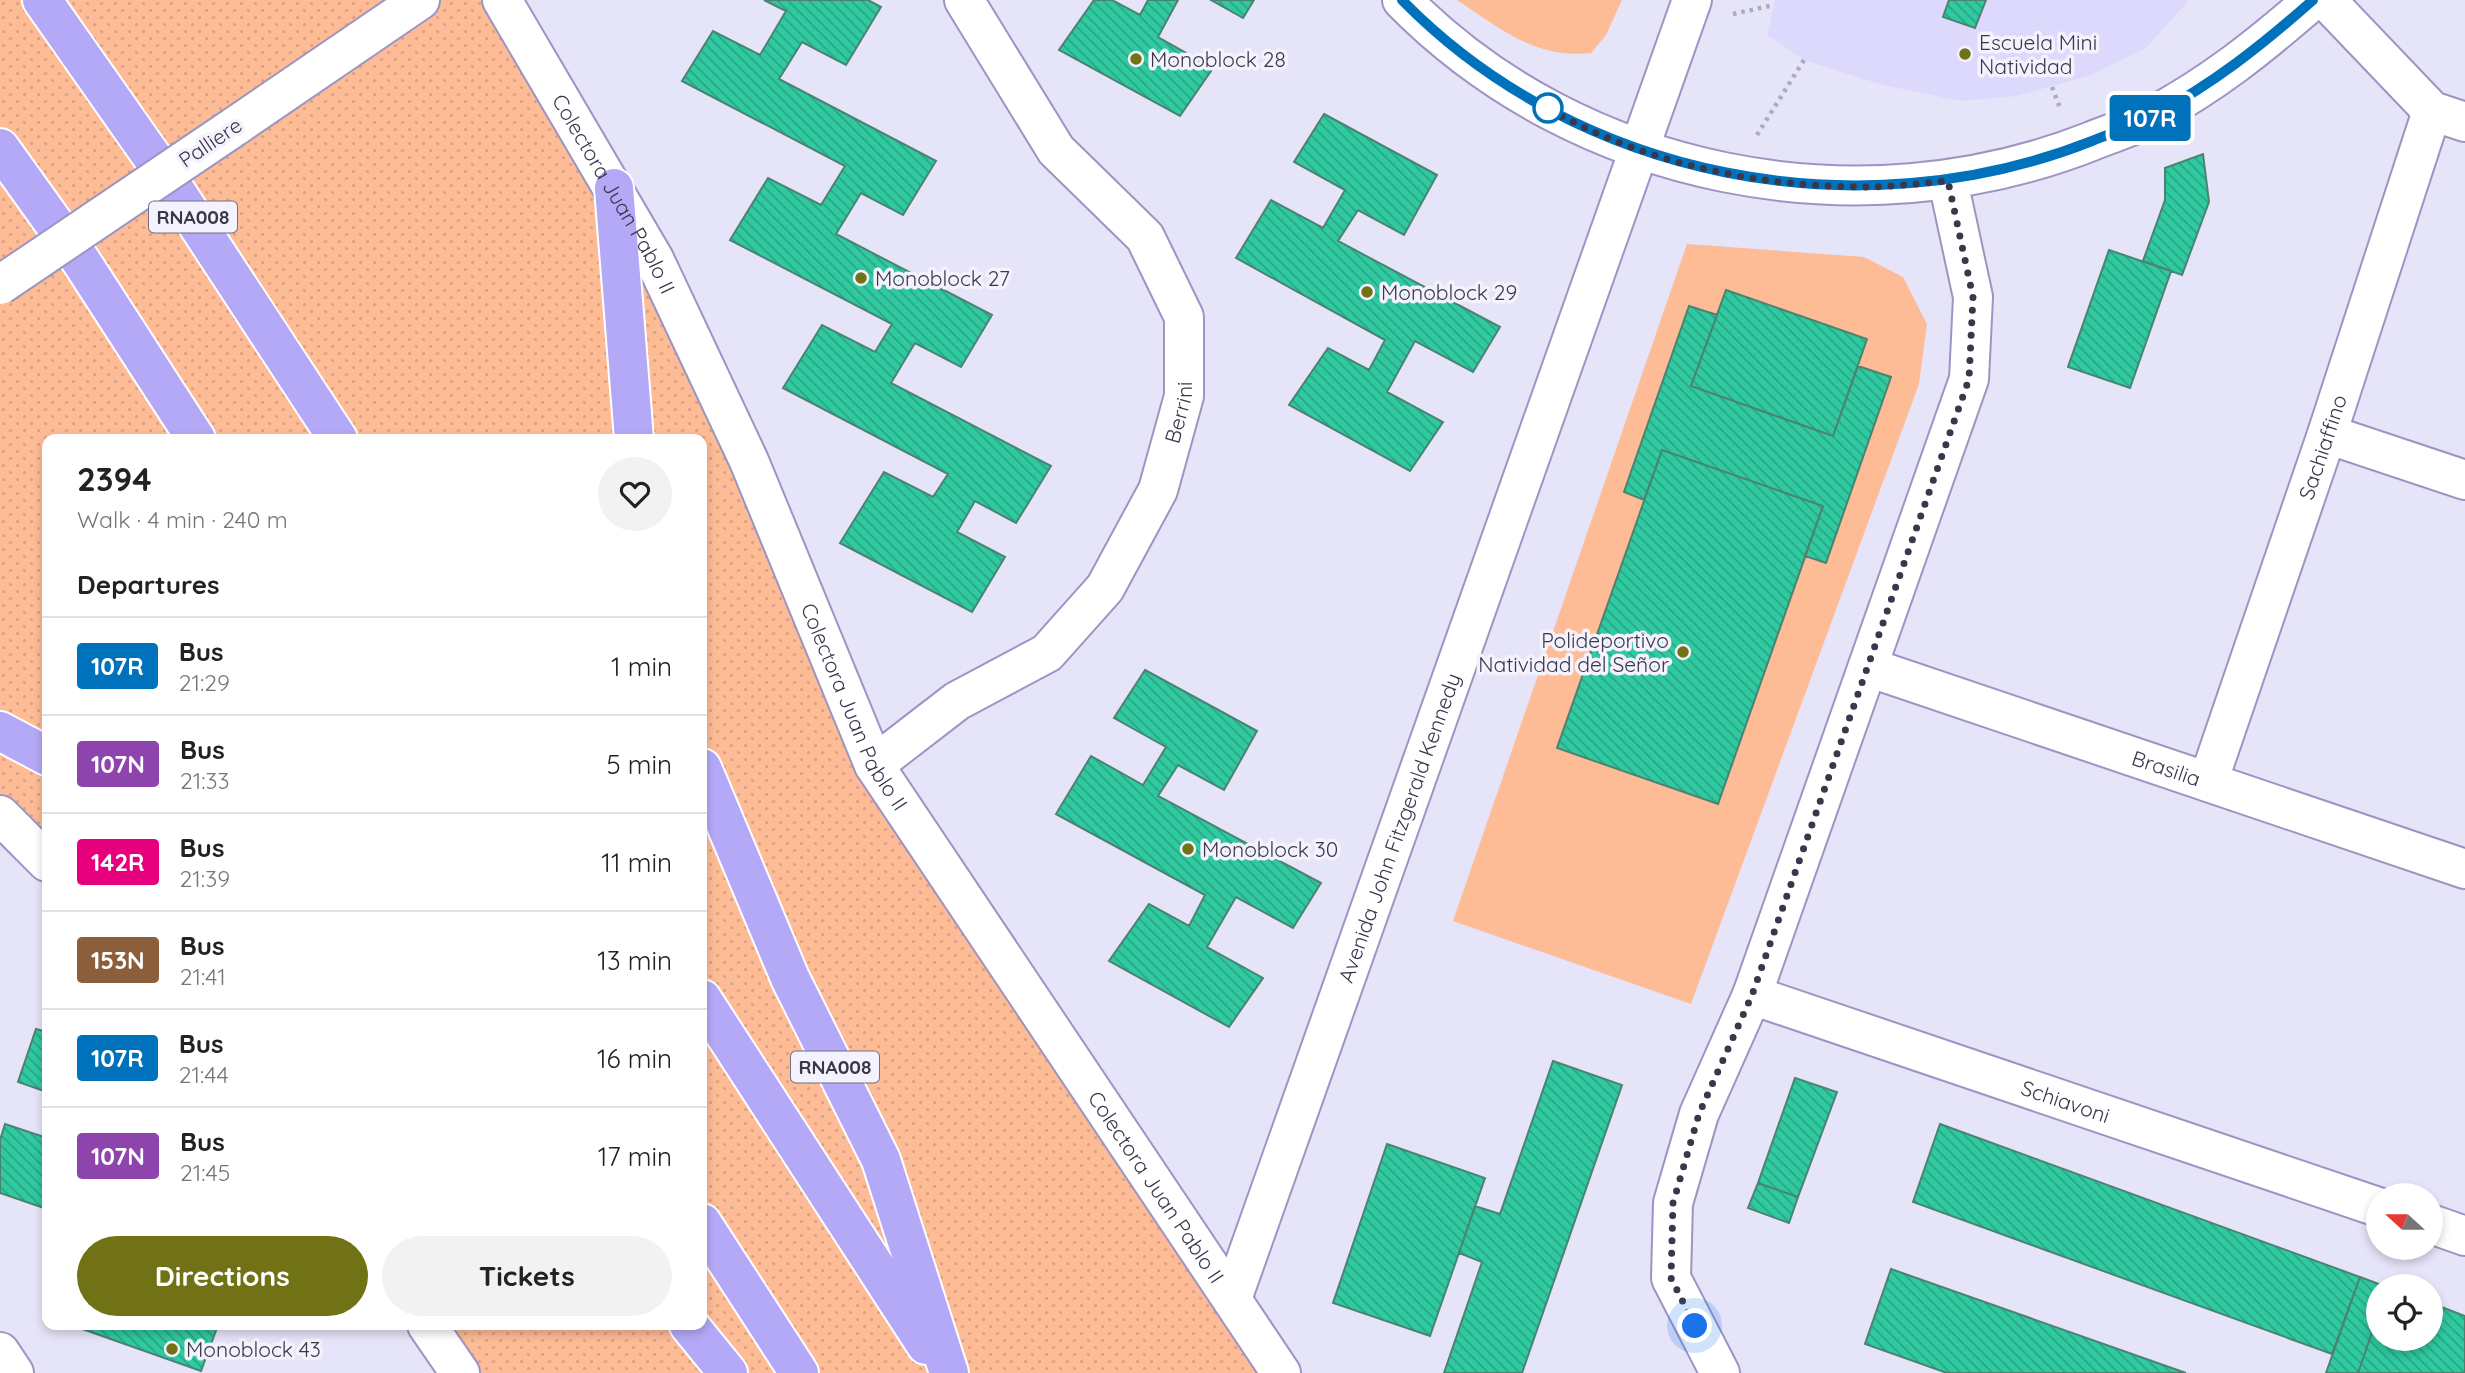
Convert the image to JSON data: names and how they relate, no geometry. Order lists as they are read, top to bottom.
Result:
{
  "streets": {
    "highway": ["RNA008"],
    "street": [
      "Palliere",
      "Colectora Juan Pablo II",
      "Berrini",
      "Sachiaffino",
      "Brasilia",
      "Avenida John Fitzgerald Kennedy",
      "Schiavoni"
    ]
  },
  "crossings": [
    ["Colectora Juan Pablo II", "Berrini"],
    ["Colectora Juan Pablo II", "Avenida John Fitzgerald Kennedy"],
    ["Sachiaffino", "Brasilia"]
  ],
  "places": [
    "Escuela Mini Natividad",
    "Monoblock 28",
    "Monoblock 27",
    "Monoblock 29",
    "Polideportivo Natividad del Señor",
    "Monoblock 30",
    "Monoblock 43"
  ],
  "lines": ["bus line 107R"],
  "north": "left",
  "page": {
    "on_map": "107R",
    "heading": [
      ["2394", "Walk · 4 min · 240 m"],
      "Departures"
    ],
    "list": [
      {
        "mark": "107R",
        "name": "Bus",
        "note": "21:29",
        "value": "1 min"
      },
      {
        "mark": "107N",
        "name": "Bus",
        "note": "21:33",
        "value": "5 min"
      },
      {
        "mark": "142R",
        "name": "Bus",
        "note": "21:39",
        "value": "11 min"
      },
      {
        "mark": "153N",
        "name": "Bus",
        "note": "21:41",
        "value": "13 min"
      },
      {
        "mark": "107R",
        "name": "Bus",
        "note": "21:44",
        "value": "16 min"
      },
      {
        "mark": "107N",
        "name": "Bus",
        "note": "21:45",
        "value": "17 min"
      }
    ],
    "buttons": ["Directions", "Tickets"]
  }
}
